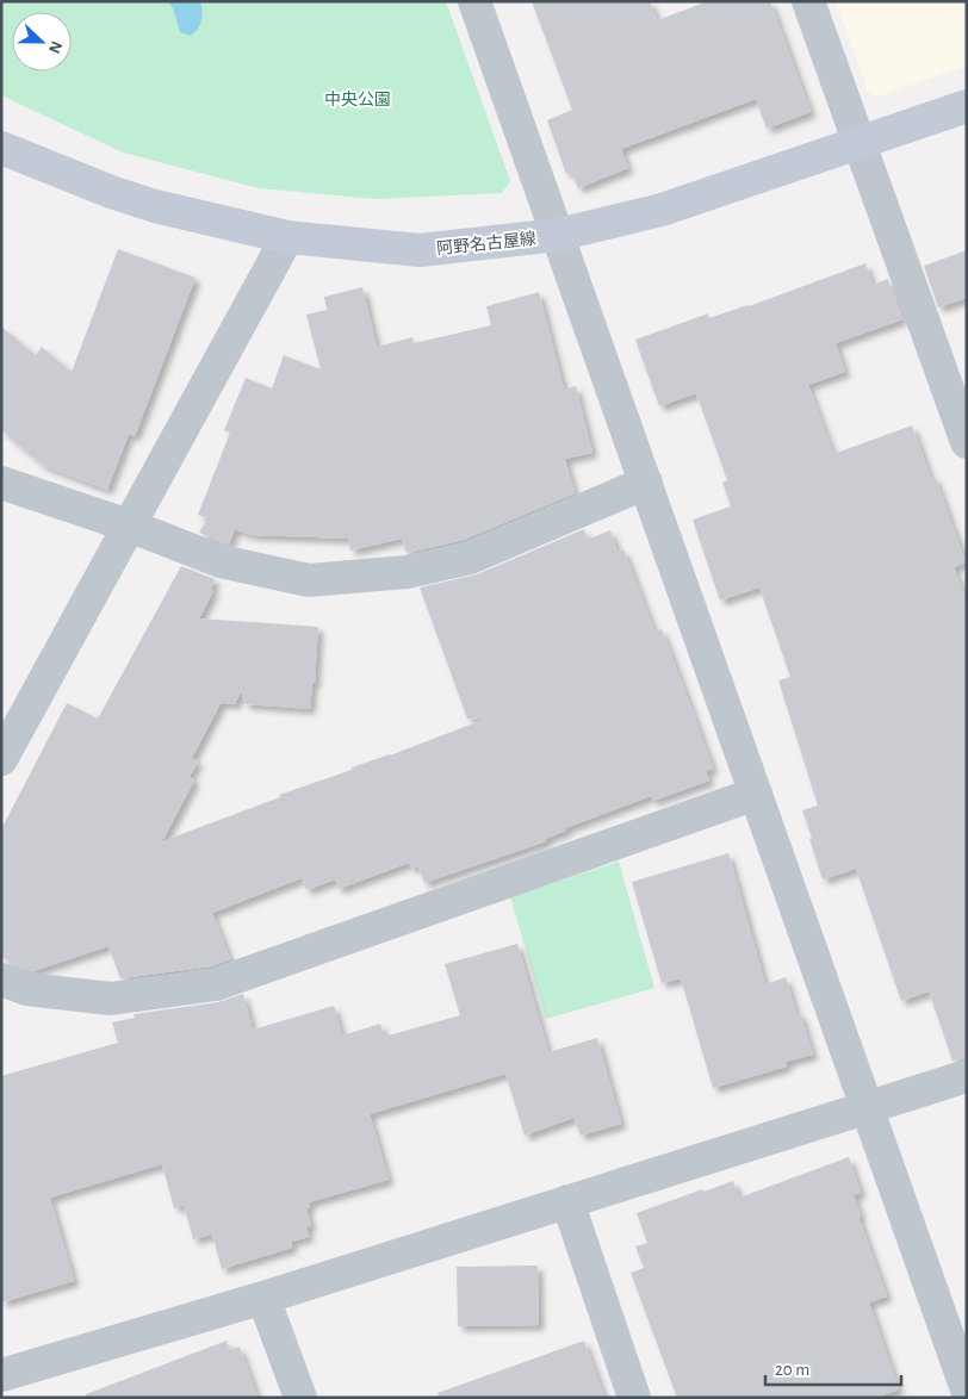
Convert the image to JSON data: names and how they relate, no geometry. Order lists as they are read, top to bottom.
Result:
{
  "streets": {
    "main road": ["阿野名古屋線"]
  },
  "parks": ["中央公園"],
  "scale_bar": "20 m",
  "north": "right"
}
